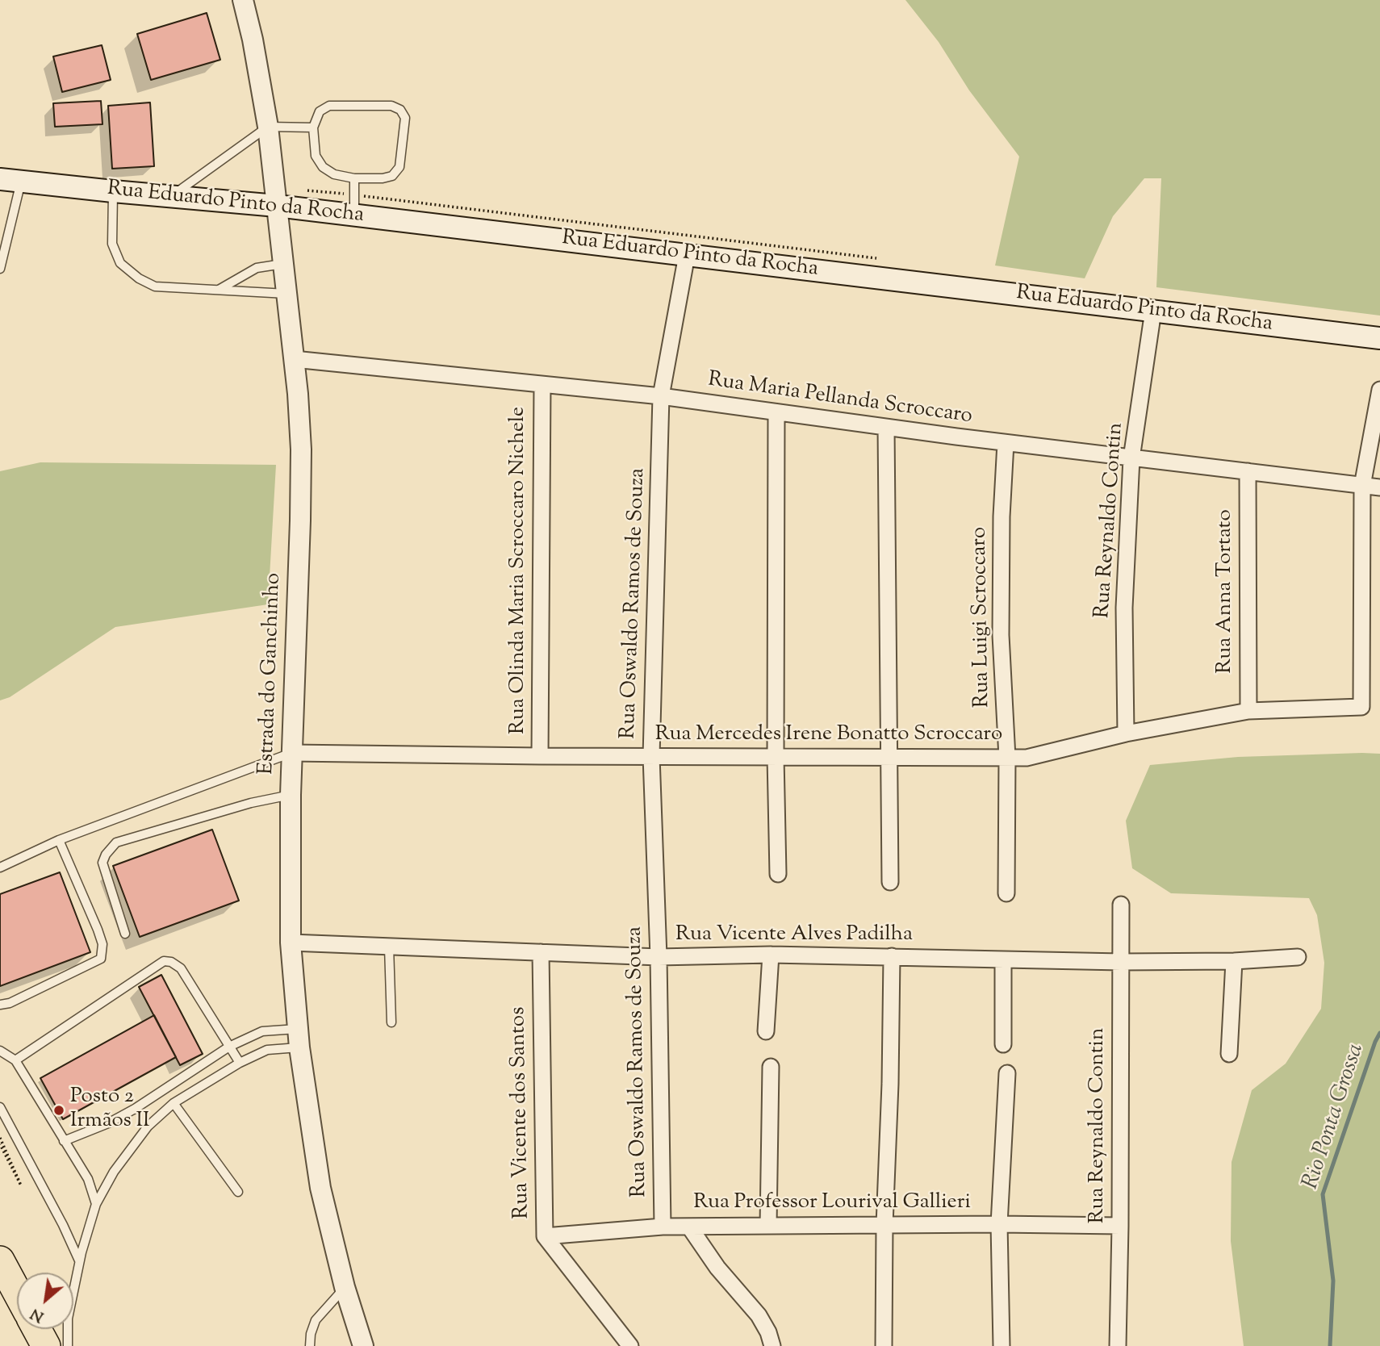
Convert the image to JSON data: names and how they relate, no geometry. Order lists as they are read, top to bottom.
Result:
{
  "streets": {
    "main road": ["Rua Eduardo Pinto da Rocha"],
    "street": [
      "Rua Maria Pellanda Scroccaro",
      "Rua Reynaldo Contin",
      "Rua Olinda Maria Scroccaro Nichele",
      "Rua Anna Tortato",
      "Rua Oswaldo Ramos de Souza",
      "Rua Luigi Scroccaro",
      "Estrada do Ganchinho",
      "Rua Mercedes Irene Bonatto Scroccaro",
      "Rua Vicente Alves Padilha",
      "Rua Vicente dos Santos",
      "Rua Professor Lourival Gallieri"
    ]
  },
  "crossings": [
    ["Rua Eduardo Pinto da Rocha", "Rua Reynaldo Contin"],
    ["Rua Eduardo Pinto da Rocha", "Rua Oswaldo Ramos de Souza"],
    ["Rua Eduardo Pinto da Rocha", "Estrada do Ganchinho"],
    ["Rua Maria Pellanda Scroccaro", "Rua Reynaldo Contin"],
    ["Rua Maria Pellanda Scroccaro", "Rua Olinda Maria Scroccaro Nichele"],
    ["Rua Maria Pellanda Scroccaro", "Rua Anna Tortato"],
    ["Rua Maria Pellanda Scroccaro", "Rua Oswaldo Ramos de Souza"],
    ["Rua Maria Pellanda Scroccaro", "Rua Luigi Scroccaro"],
    ["Rua Maria Pellanda Scroccaro", "Estrada do Ganchinho"],
    ["Rua Maria Pellanda Scroccaro", "Rua Mercedes Irene Bonatto Scroccaro"],
    ["Rua Reynaldo Contin", "Rua Mercedes Irene Bonatto Scroccaro"],
    ["Rua Reynaldo Contin", "Rua Vicente Alves Padilha"],
    ["Rua Reynaldo Contin", "Rua Professor Lourival Gallieri"],
    ["Rua Olinda Maria Scroccaro Nichele", "Rua Mercedes Irene Bonatto Scroccaro"],
    ["Rua Anna Tortato", "Rua Mercedes Irene Bonatto Scroccaro"],
    ["Rua Oswaldo Ramos de Souza", "Rua Mercedes Irene Bonatto Scroccaro"],
    ["Rua Oswaldo Ramos de Souza", "Rua Vicente Alves Padilha"],
    ["Rua Oswaldo Ramos de Souza", "Rua Professor Lourival Gallieri"],
    ["Rua Luigi Scroccaro", "Rua Mercedes Irene Bonatto Scroccaro"],
    ["Estrada do Ganchinho", "Rua Mercedes Irene Bonatto Scroccaro"],
    ["Estrada do Ganchinho", "Rua Vicente Alves Padilha"],
    ["Rua Vicente Alves Padilha", "Rua Vicente dos Santos"],
    ["Rua Vicente dos Santos", "Rua Professor Lourival Gallieri"]
  ],
  "water": ["Rio Ponta Grossa"],
  "places": ["Posto 2 Irmãos II"],
  "north": "bottom left"
}
